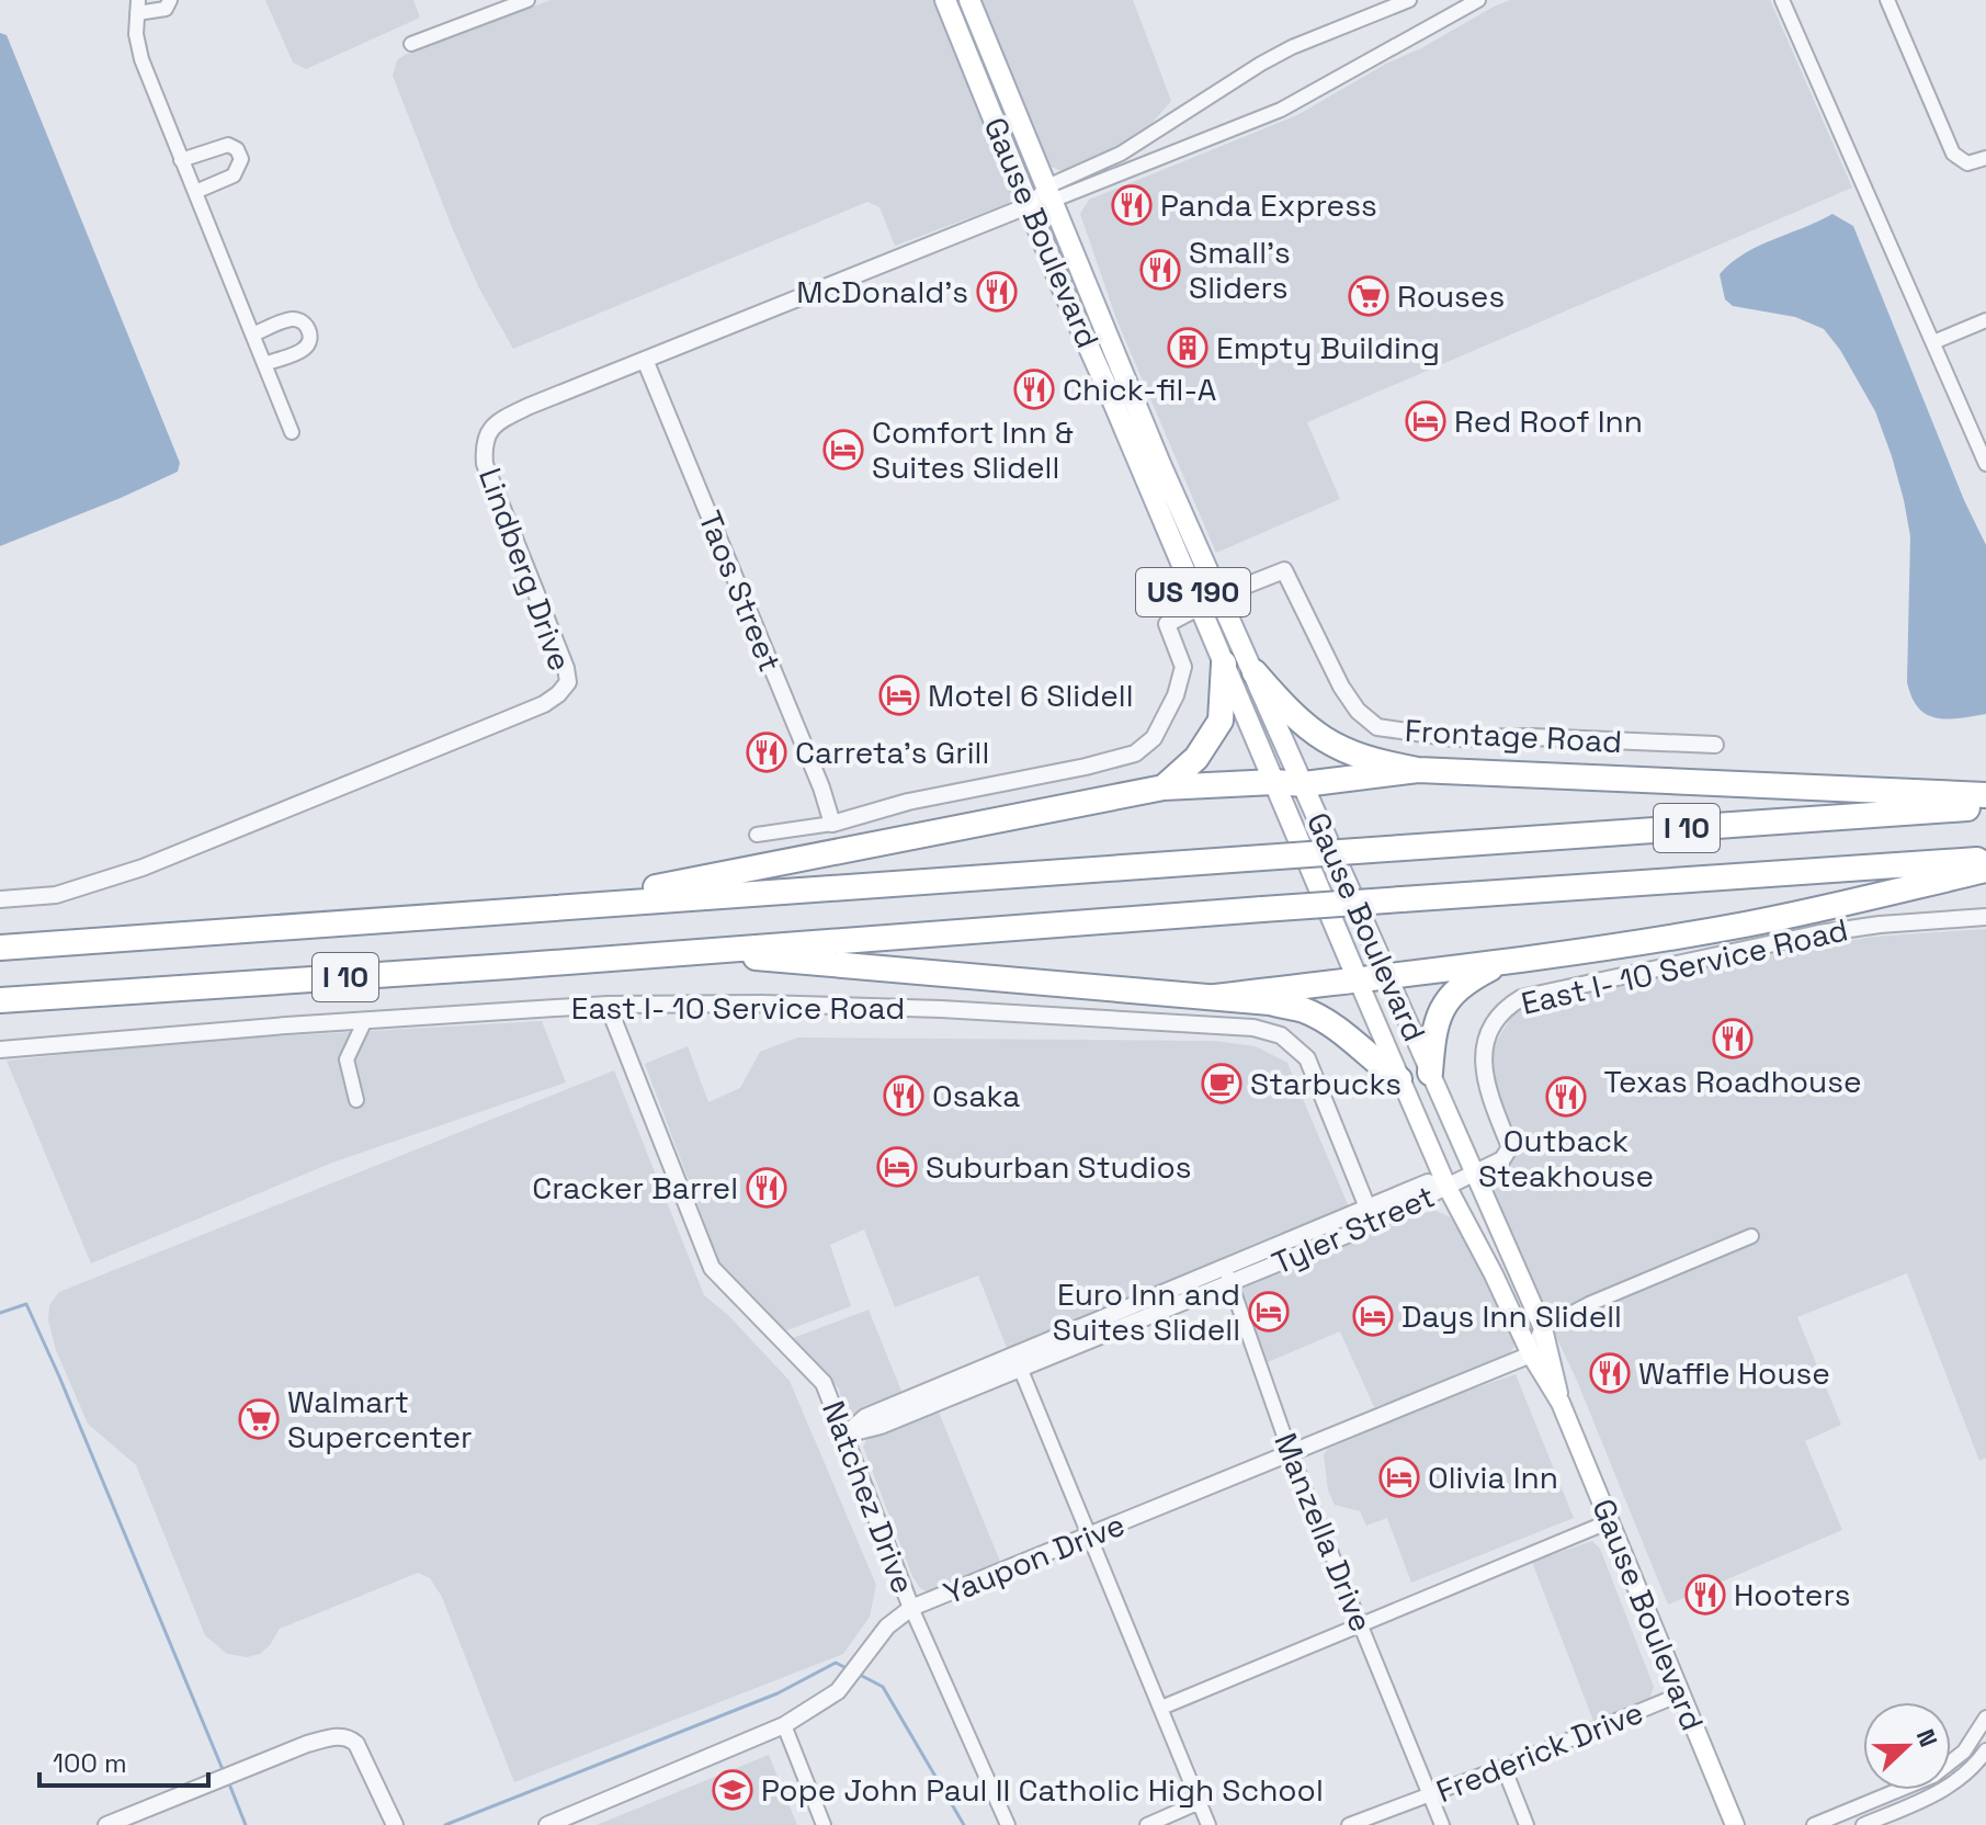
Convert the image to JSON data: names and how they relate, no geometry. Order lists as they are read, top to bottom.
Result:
{
  "streets": {
    "highway": ["I 10"],
    "main road": ["Gause Boulevard", "US 190"],
    "street": [
      "Lindberg Drive",
      "Taos Street",
      "Frontage Road",
      "East I- 10 Service Road",
      "Tyler Street",
      "Natchez Drive",
      "Manzella Drive",
      "Yaupon Drive",
      "Frederick Drive"
    ]
  },
  "crossings": [
    ["Gause Boulevard", "Lindberg Drive"],
    ["Gause Boulevard", "Frontage Road"],
    ["Gause Boulevard", "East I- 10 Service Road"],
    ["Gause Boulevard", "Tyler Street"],
    ["Gause Boulevard", "Yaupon Drive"],
    ["Gause Boulevard", "Frederick Drive"],
    ["Lindberg Drive", "Taos Street"],
    ["Taos Street", "Frontage Road"],
    ["East I- 10 Service Road", "Tyler Street"],
    ["East I- 10 Service Road", "Natchez Drive"],
    ["Tyler Street", "Natchez Drive"],
    ["Tyler Street", "Manzella Drive"],
    ["Natchez Drive", "Yaupon Drive"],
    ["Manzella Drive", "Yaupon Drive"],
    ["Manzella Drive", "Frederick Drive"]
  ],
  "places": {
    "restaurant": [
      "Panda Express",
      "Small's Sliders",
      "McDonald's",
      "Chick-fil-A",
      "Carreta's Grill",
      "Texas Roadhouse",
      "Osaka",
      "Outback Steakhouse",
      "Cracker Barrel",
      "Waffle House",
      "Hooters"
    ],
    "supermarket": ["Rouses", "Walmart Supercenter"],
    "building": ["Empty Building"],
    "hotel": [
      "Red Roof Inn",
      "Comfort Inn & Suites Slidell",
      "Motel 6 Slidell",
      "Suburban Studios",
      "Euro Inn and Suites Slidell",
      "Days Inn Slidell",
      "Olivia Inn"
    ],
    "cafe": ["Starbucks"],
    "school or university": ["Pope John Paul II Catholic High School"]
  },
  "scale_bar": "100 m",
  "north": "right"
}
